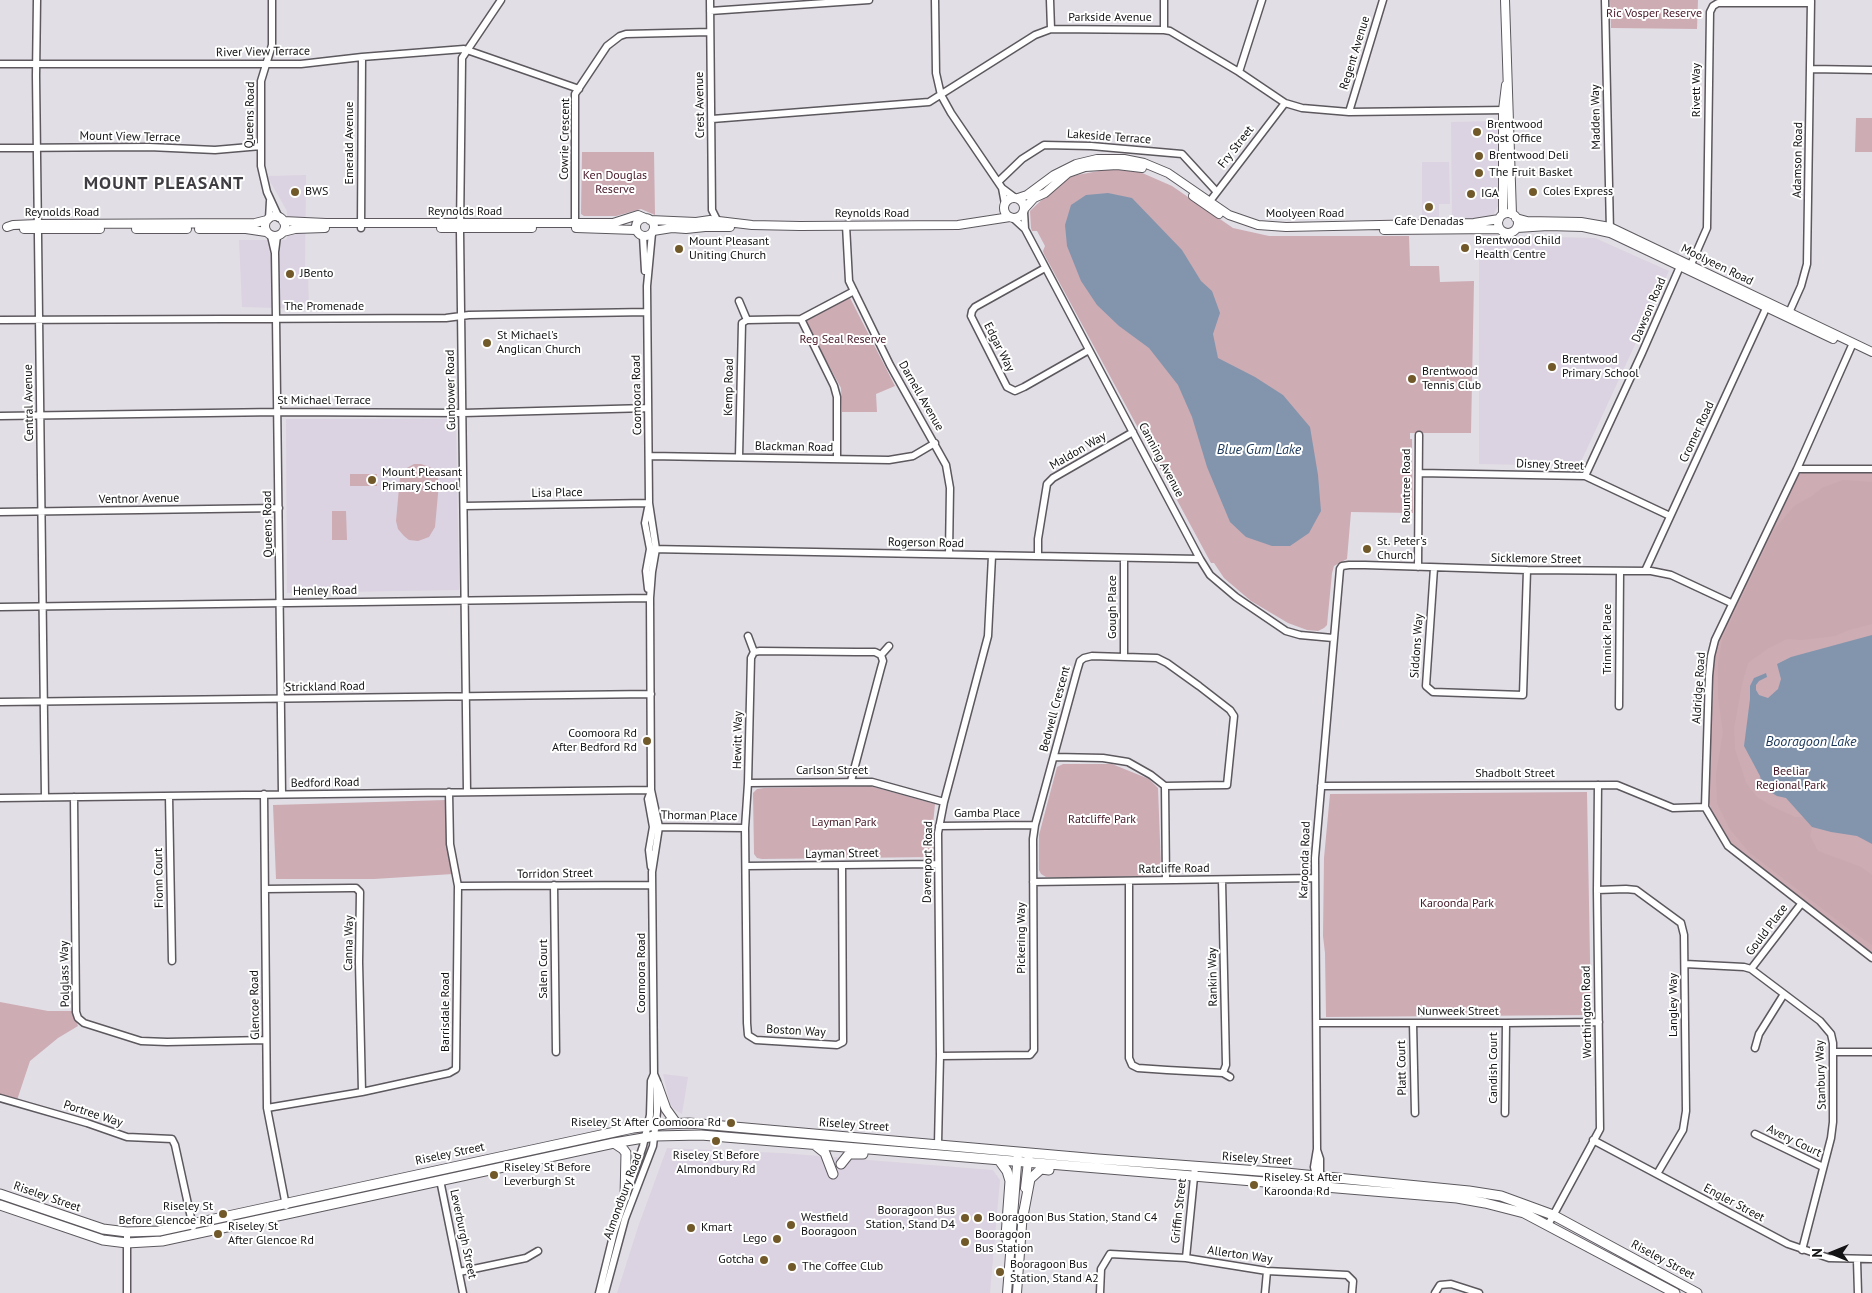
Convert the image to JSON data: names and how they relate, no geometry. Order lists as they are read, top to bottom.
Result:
{
  "streets": {
    "highway": ["Riseley Street"],
    "main road": ["Reynolds Road", "Moolyeen Road", "Canning Avenue"],
    "street": [
      "Parkside Avenue",
      "River View Terrace",
      "Regent Avenue",
      "Rivett Way",
      "Crest Avenue",
      "Queens Road",
      "Madden Way",
      "Mount View Terrace",
      "Lakeside Terrace",
      "Cowrie Crescent",
      "Emerald Avenue",
      "Fry Street",
      "Adamson Road",
      "The Promenade",
      "Dawson Road",
      "Edgar Way",
      "Kemp Road",
      "Gunbower Road",
      "Coomoora Road",
      "Darnell Avenue",
      "St Michael Terrace",
      "Central Avenue",
      "Cromer Road",
      "Blackman Road",
      "Maldon Way",
      "Disney Street",
      "Rountree Road",
      "Lisa Place",
      "Ventnor Avenue",
      "Rogerson Road",
      "Sicklemore Street",
      "Henley Road",
      "Gough Place",
      "Trinnick Place",
      "Siddons Way",
      "Strickland Road",
      "Aldridge Road",
      "Bedwell Crescent",
      "Hewitt Way",
      "Carlson Street",
      "Shadbolt Street",
      "Bedford Road",
      "Gamba Place",
      "Thorman Place",
      "Layman Street",
      "Karoonda Road",
      "Davenport Road",
      "Ratcliffe Road",
      "Torridon Street",
      "Fionn Court",
      "Gould Place",
      "Pickering Way",
      "Canna Way",
      "Salen Court",
      "Polglass Way",
      "Rankin Way",
      "Glencoe Road",
      "Langley Way",
      "Barrisdale Road",
      "Nunweek Street",
      "Worthington Road",
      "Boston Way",
      "Platt Court",
      "Candish Court",
      "Stanbury Way",
      "Portree Way",
      "Avery Court",
      "Almondbury Road",
      "Engler Street",
      "Griffin Street",
      "Leverburgh Street",
      "Allerton Way"
    ]
  },
  "crossings": [
    ["Parkside Avenue", "Regent Avenue"],
    ["Parkside Avenue", "Crest Avenue"],
    ["Parkside Avenue", "Fry Street"],
    ["Parkside Avenue", "Canning Avenue"],
    ["River View Terrace", "Queens Road"],
    ["River View Terrace", "Cowrie Crescent"],
    ["River View Terrace", "Emerald Avenue"],
    ["River View Terrace", "Gunbower Road"],
    ["River View Terrace", "Central Avenue"],
    ["Rivett Way", "Adamson Road"],
    ["Rivett Way", "Moolyeen Road"],
    ["Crest Avenue", "Cowrie Crescent"],
    ["Crest Avenue", "Reynolds Road"],
    ["Queens Road", "Mount View Terrace"],
    ["Queens Road", "Reynolds Road"],
    ["Queens Road", "The Promenade"],
    ["Queens Road", "St Michael Terrace"],
    ["Queens Road", "Ventnor Avenue"],
    ["Queens Road", "Henley Road"],
    ["Queens Road", "Strickland Road"],
    ["Queens Road", "Bedford Road"],
    ["Madden Way", "Moolyeen Road"],
    ["Mount View Terrace", "Central Avenue"],
    ["Lakeside Terrace", "Fry Street"],
    ["Lakeside Terrace", "Canning Avenue"],
    ["Cowrie Crescent", "Reynolds Road"],
    ["Emerald Avenue", "Reynolds Road"],
    ["Fry Street", "Moolyeen Road"],
    ["Adamson Road", "Moolyeen Road"],
    ["Reynolds Road", "Moolyeen Road"],
    ["Reynolds Road", "Gunbower Road"],
    ["Reynolds Road", "Coomoora Road"],
    ["Reynolds Road", "Darnell Avenue"],
    ["Reynolds Road", "Central Avenue"],
    ["Reynolds Road", "Canning Avenue"],
    ["Moolyeen Road", "Dawson Road"],
    ["Moolyeen Road", "Cromer Road"],
    ["Moolyeen Road", "Canning Avenue"],
    ["Moolyeen Road", "Aldridge Road"],
    ["The Promenade", "Gunbower Road"],
    ["The Promenade", "Coomoora Road"],
    ["The Promenade", "Central Avenue"],
    ["Dawson Road", "Disney Street"],
    ["Edgar Way", "Canning Avenue"],
    ["Kemp Road", "Blackman Road"],
    ["Gunbower Road", "St Michael Terrace"],
    ["Gunbower Road", "Lisa Place"],
    ["Gunbower Road", "Henley Road"],
    ["Gunbower Road", "Strickland Road"],
    ["Gunbower Road", "Bedford Road"],
    ["Coomoora Road", "St Michael Terrace"],
    ["Coomoora Road", "Blackman Road"],
    ["Coomoora Road", "Lisa Place"],
    ["Coomoora Road", "Rogerson Road"],
    ["Coomoora Road", "Henley Road"],
    ["Coomoora Road", "Strickland Road"],
    ["Coomoora Road", "Bedford Road"],
    ["Coomoora Road", "Thorman Place"],
    ["Coomoora Road", "Torridon Street"],
    ["Coomoora Road", "Riseley Street"],
    ["Coomoora Road", "Almondbury Road"],
    ["Darnell Avenue", "Blackman Road"],
    ["Darnell Avenue", "Rogerson Road"],
    ["St Michael Terrace", "Central Avenue"],
    ["Central Avenue", "Ventnor Avenue"],
    ["Central Avenue", "Henley Road"],
    ["Central Avenue", "Strickland Road"],
    ["Central Avenue", "Bedford Road"],
    ["Cromer Road", "Disney Street"],
    ["Cromer Road", "Sicklemore Street"],
    ["Maldon Way", "Canning Avenue"],
    ["Maldon Way", "Rogerson Road"],
    ["Canning Avenue", "Rogerson Road"],
    ["Canning Avenue", "Karoonda Road"],
    ["Disney Street", "Rountree Road"],
    ["Rountree Road", "Sicklemore Street"],
    ["Rogerson Road", "Gough Place"],
    ["Rogerson Road", "Davenport Road"],
    ["Sicklemore Street", "Trinnick Place"],
    ["Sicklemore Street", "Siddons Way"],
    ["Sicklemore Street", "Aldridge Road"],
    ["Sicklemore Street", "Karoonda Road"],
    ["Gough Place", "Bedwell Crescent"],
    ["Aldridge Road", "Shadbolt Street"],
    ["Bedwell Crescent", "Gamba Place"],
    ["Bedwell Crescent", "Pickering Way"],
    ["Hewitt Way", "Carlson Street"],
    ["Hewitt Way", "Thorman Place"],
    ["Hewitt Way", "Boston Way"],
    ["Carlson Street", "Davenport Road"],
    ["Shadbolt Street", "Karoonda Road"],
    ["Shadbolt Street", "Worthington Road"],
    ["Bedford Road", "Fionn Court"],
    ["Bedford Road", "Polglass Way"],
    ["Bedford Road", "Glencoe Road"],
    ["Bedford Road", "Barrisdale Road"],
    ["Gamba Place", "Davenport Road"],
    ["Gamba Place", "Pickering Way"],
    ["Thorman Place", "Boston Way"],
    ["Layman Street", "Davenport Road"],
    ["Layman Street", "Boston Way"],
    ["Karoonda Road", "Ratcliffe Road"],
    ["Karoonda Road", "Nunweek Street"],
    ["Karoonda Road", "Riseley Street"],
    ["Davenport Road", "Riseley Street"],
    ["Ratcliffe Road", "Pickering Way"],
    ["Ratcliffe Road", "Rankin Way"],
    ["Torridon Street", "Salen Court"],
    ["Torridon Street", "Barrisdale Road"],
    ["Gould Place", "Stanbury Way"],
    ["Canna Way", "Glencoe Road"],
    ["Canna Way", "Barrisdale Road"],
    ["Polglass Way", "Glencoe Road"],
    ["Glencoe Road", "Barrisdale Road"],
    ["Glencoe Road", "Riseley Street"],
    ["Langley Way", "Worthington Road"],
    ["Langley Way", "Engler Street"],
    ["Nunweek Street", "Worthington Road"],
    ["Nunweek Street", "Platt Court"],
    ["Nunweek Street", "Candish Court"],
    ["Worthington Road", "Riseley Street"],
    ["Worthington Road", "Engler Street"],
    ["Stanbury Way", "Avery Court"],
    ["Stanbury Way", "Engler Street"],
    ["Portree Way", "Riseley Street"],
    ["Riseley Street", "Almondbury Road"],
    ["Riseley Street", "Griffin Street"],
    ["Riseley Street", "Leverburgh Street"],
    ["Griffin Street", "Allerton Way"]
  ],
  "districts": ["MOUNT PLEASANT"],
  "water": ["Blue Gum Lake", "Booragoon Lake"],
  "parks": [
    "Ric Vosper Reserve",
    "Ken Douglas Reserve",
    "Reg Seal Reserve",
    "Beeliar Regional Park",
    "Ratcliffe Park",
    "Layman Park",
    "Karoonda Park"
  ],
  "places": [
    "Brentwood Post Office",
    "Brentwood Deli",
    "The Fruit Basket",
    "BWS",
    "Coles Express",
    "IGA",
    "Cafe Denadas",
    "Brentwood Child Health Centre",
    "Mount Pleasant Uniting Church",
    "JBento",
    "St Michael's Anglican Church",
    "Brentwood Primary School",
    "Brentwood Tennis Club",
    "Mount Pleasant Primary School",
    "St. Peter's Church",
    "Coomoora Rd After Bedford Rd",
    "Riseley St After Coomoora Rd",
    "Riseley St Before Almondbury Rd",
    "Riseley St Before Leverburgh St",
    "Riseley St After Karoonda Rd",
    "Riseley St Before Glencoe Rd",
    "Booragoon Bus Station, Stand D4",
    "Booragoon Bus Station, Stand C4",
    "Westfield Booragoon",
    "Kmart",
    "Riseley St After Glencoe Rd",
    "Lego",
    "Booragoon Bus Station",
    "Gotcha",
    "The Coffee Club",
    "Booragoon Bus Station, Stand A2"
  ],
  "north": "left"
}
